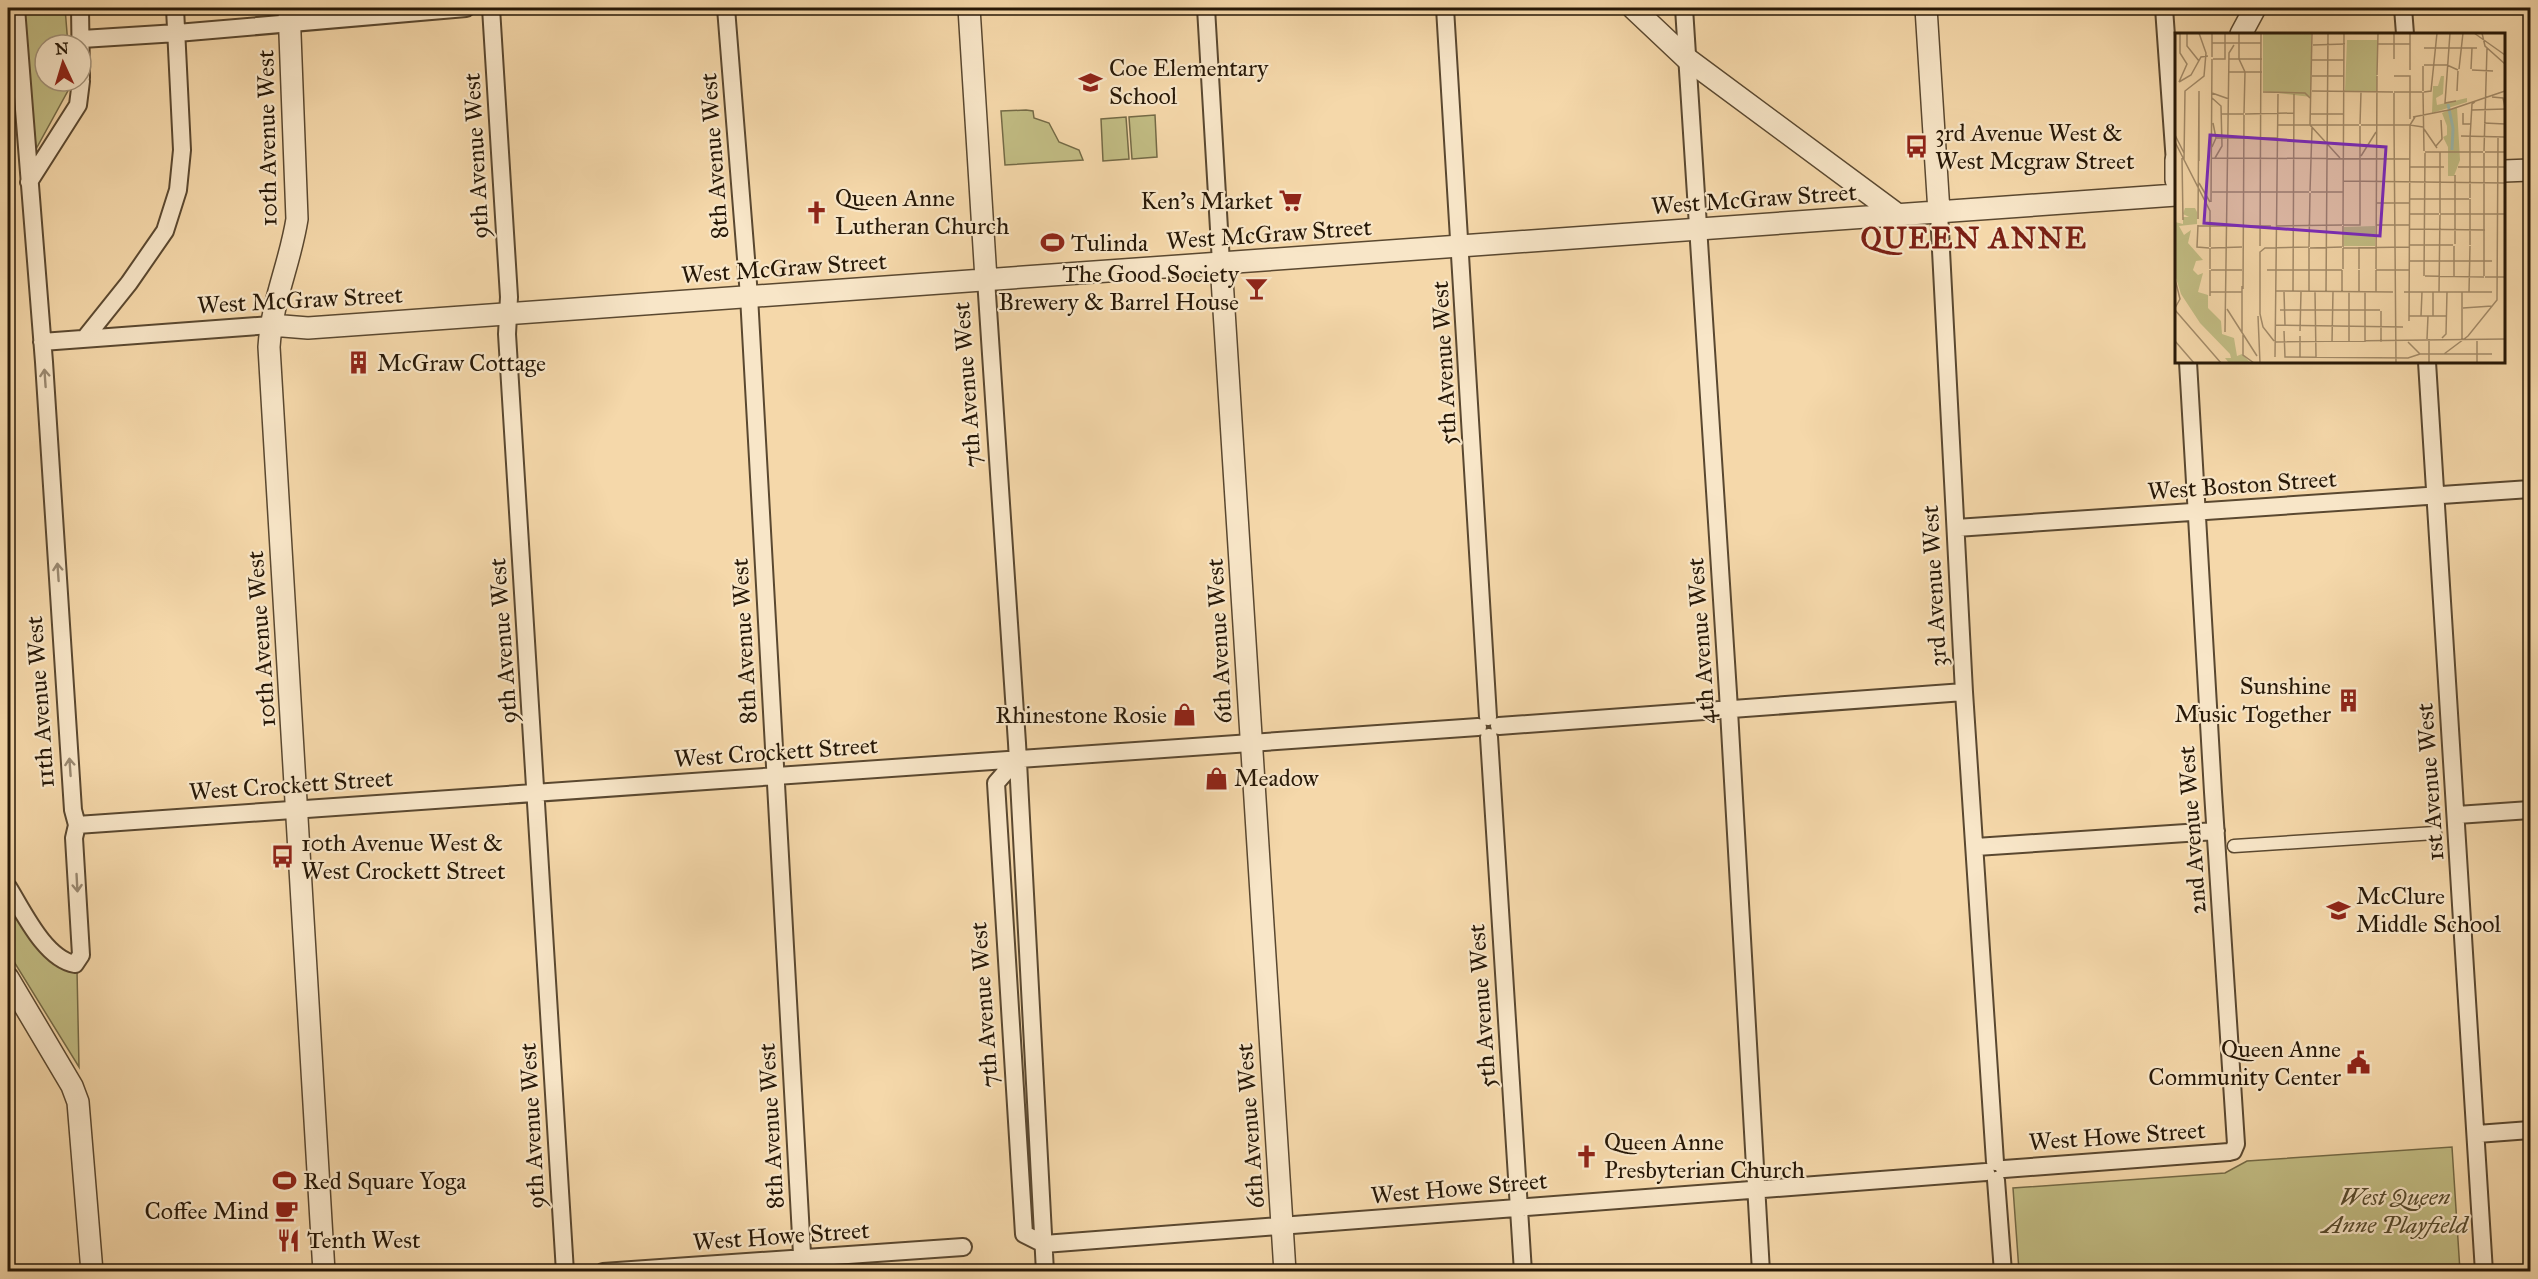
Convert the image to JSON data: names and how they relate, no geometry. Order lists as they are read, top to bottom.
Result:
{
  "streets": {
    "street": [
      "10th Avenue West",
      "9th Avenue West",
      "8th Avenue West",
      "West McGraw Street",
      "5th Avenue West",
      "7th Avenue West",
      "West Boston Street",
      "3rd Avenue West",
      "6th Avenue West",
      "4th Avenue West",
      "11th Avenue West",
      "West Crockett Street",
      "1st Avenue West",
      "2nd Avenue West",
      "West Howe Street"
    ]
  },
  "crossings": [
    ["10th Avenue West", "West McGraw Street"],
    ["10th Avenue West", "West Crockett Street"],
    ["9th Avenue West", "West McGraw Street"],
    ["9th Avenue West", "West Crockett Street"],
    ["8th Avenue West", "West McGraw Street"],
    ["8th Avenue West", "West Crockett Street"],
    ["8th Avenue West", "West Howe Street"],
    ["West McGraw Street", "5th Avenue West"],
    ["West McGraw Street", "7th Avenue West"],
    ["West McGraw Street", "3rd Avenue West"],
    ["West McGraw Street", "6th Avenue West"],
    ["West McGraw Street", "4th Avenue West"],
    ["West McGraw Street", "11th Avenue West"],
    ["5th Avenue West", "West Crockett Street"],
    ["5th Avenue West", "West Howe Street"],
    ["7th Avenue West", "West Crockett Street"],
    ["7th Avenue West", "West Howe Street"],
    ["West Boston Street", "3rd Avenue West"],
    ["West Boston Street", "1st Avenue West"],
    ["West Boston Street", "2nd Avenue West"],
    ["3rd Avenue West", "West Crockett Street"],
    ["3rd Avenue West", "West Howe Street"],
    ["6th Avenue West", "West Crockett Street"],
    ["6th Avenue West", "West Howe Street"],
    ["4th Avenue West", "West Crockett Street"],
    ["4th Avenue West", "West Howe Street"],
    ["11th Avenue West", "West Crockett Street"],
    ["2nd Avenue West", "West Howe Street"]
  ],
  "districts": ["QUEEN ANNE"],
  "parks": ["West Queen Anne Playfield"],
  "places": {
    "school or university": ["Coe Elementary School", "McClure Middle School"],
    "bus stop": ["3rd Avenue West & West Mcgraw Street", "10th Avenue West & West Crockett Street"],
    "supermarket": ["Ken's Market"],
    "church": ["Queen Anne Lutheran Church", "Queen Anne Presbyterian Church"],
    "sports": ["Tulinda", "Red Square Yoga"],
    "bar": ["The Good Society Brewery & Barrel House"],
    "building": ["McGraw Cottage", "Sunshine Music Together"],
    "shop": ["Rhinestone Rosie", "Meadow"],
    "public building": ["Queen Anne Community Center"],
    "cafe": ["Coffee Mind"],
    "restaurant": ["Tenth West"]
  },
  "north": "top"
}
